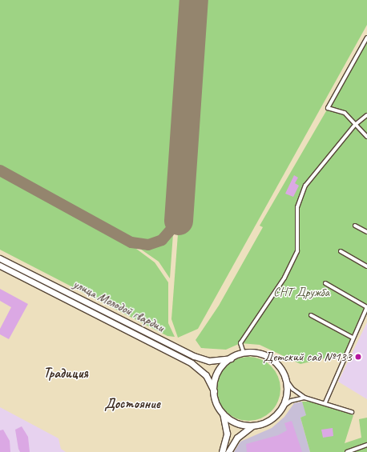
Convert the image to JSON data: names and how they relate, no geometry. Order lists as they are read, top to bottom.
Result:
{
  "streets": {
    "main road": ["улица Молодой гвардии"]
  },
  "districts": ["Традиция", "Достояние"],
  "parks": ["СНТ Дружба"],
  "places": ["Детский сад №133"]
}
